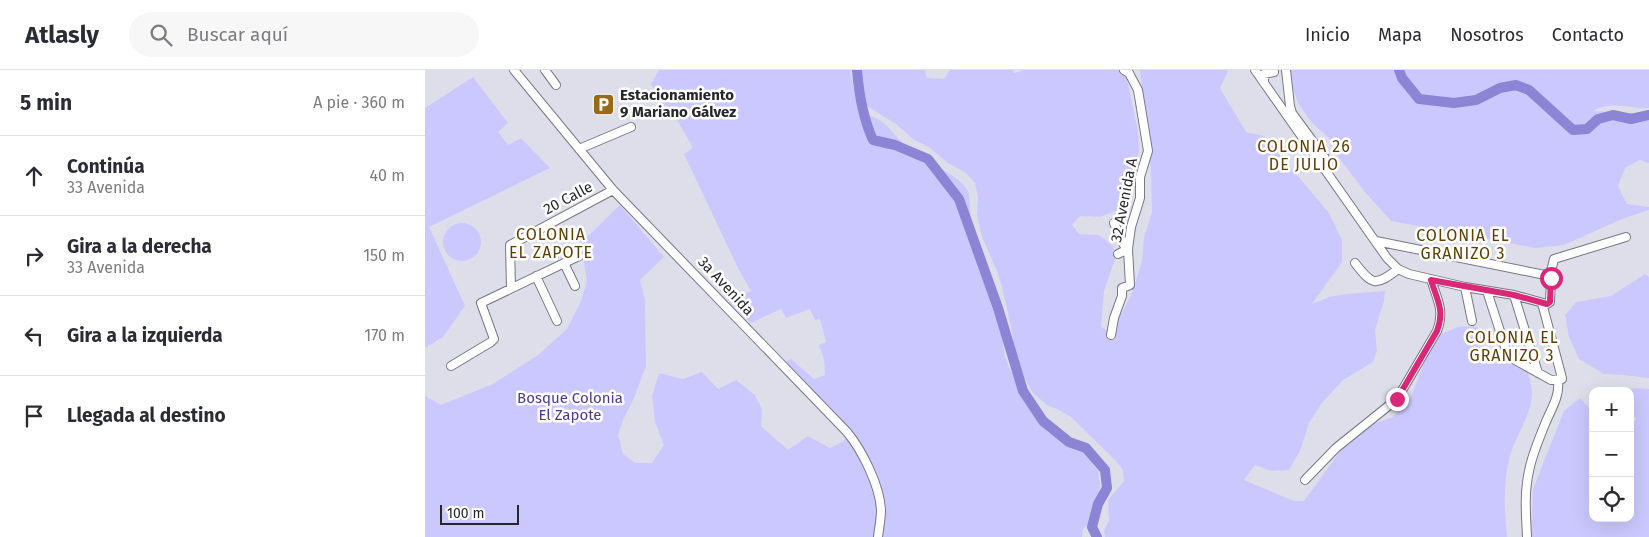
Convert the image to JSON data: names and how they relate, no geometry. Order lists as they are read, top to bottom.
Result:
{
  "streets": {
    "street": ["20 Calle", "32 Avenida A", "3a Avenida"]
  },
  "crossings": [
    ["20 Calle", "3a Avenida"]
  ],
  "districts": [
    "COLONIA 26 DE JULIO",
    "COLONIA EL ZAPOTE",
    "COLONIA EL GRANIZO 3",
    "COLONIA EL GRANIZO 3"
  ],
  "parks": ["Bosque Colonia El Zapote"],
  "places": {
    "parking": ["Estacionamiento 9 Mariano Gálvez"]
  },
  "scale_bar": "100 m",
  "page": {
    "header": "Atlasly",
    "search": "Buscar aquí",
    "nav": [
      "Inicio",
      "Mapa",
      "Nosotros",
      "Contacto"
    ],
    "heading": ["5 min", "A pie · 360 m"],
    "list": [
      ["Continúa", "33 Avenida", "40 m"],
      ["Gira a la derecha", "33 Avenida", "150 m"],
      ["Gira a la izquierda", "170 m"],
      "Llegada al destino"
    ],
    "map_buttons": ["+", "−"],
    "scale": "100 m"
  }
}
